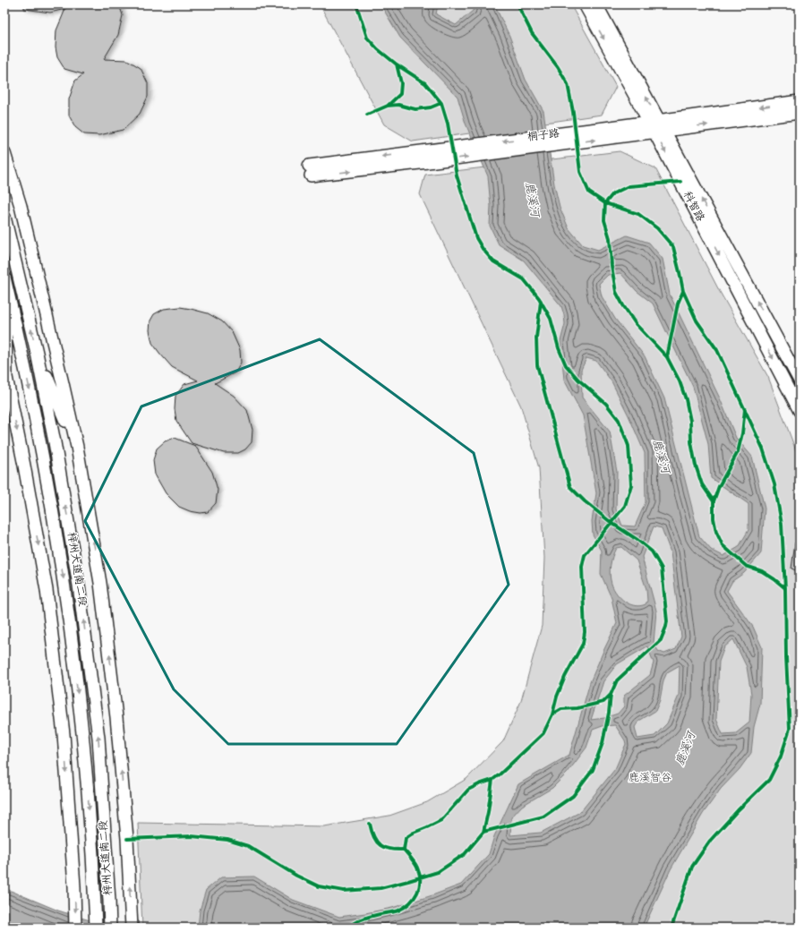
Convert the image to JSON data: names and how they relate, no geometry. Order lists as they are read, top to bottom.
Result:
{
  "streets": {
    "main road": ["桐子路", "科智路", "梓州大道南二段"]
  },
  "crossings": [
    ["桐子路", "科智路"]
  ],
  "water": ["鹿溪河"],
  "parks": ["鹿溪智谷"]
}
